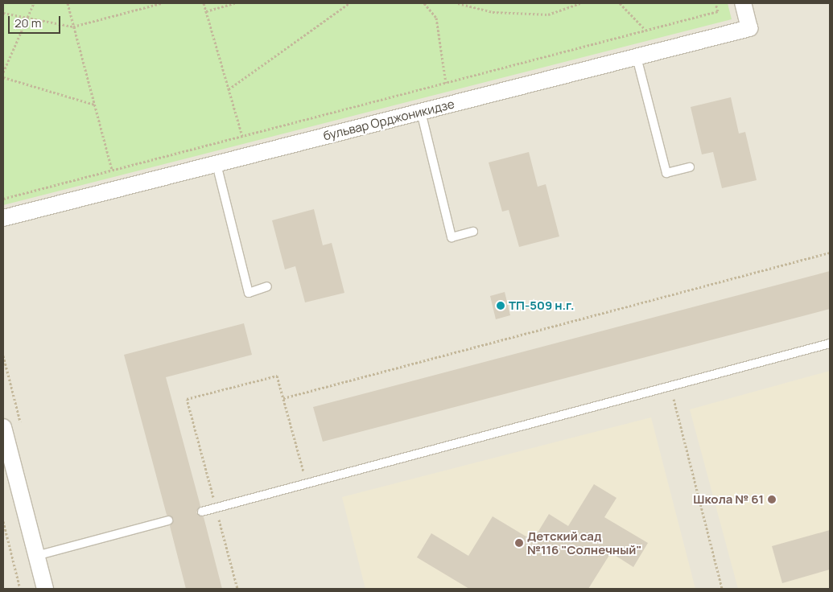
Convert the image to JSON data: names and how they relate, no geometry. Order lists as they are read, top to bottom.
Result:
{
  "streets": {
    "street": ["бульвар Орджоникидзе"]
  },
  "places": ["ТП-509 н.г.", "Школа № 61", "Детский сад №116 \"Солнечный\""],
  "scale_bar": "20 m"
}
